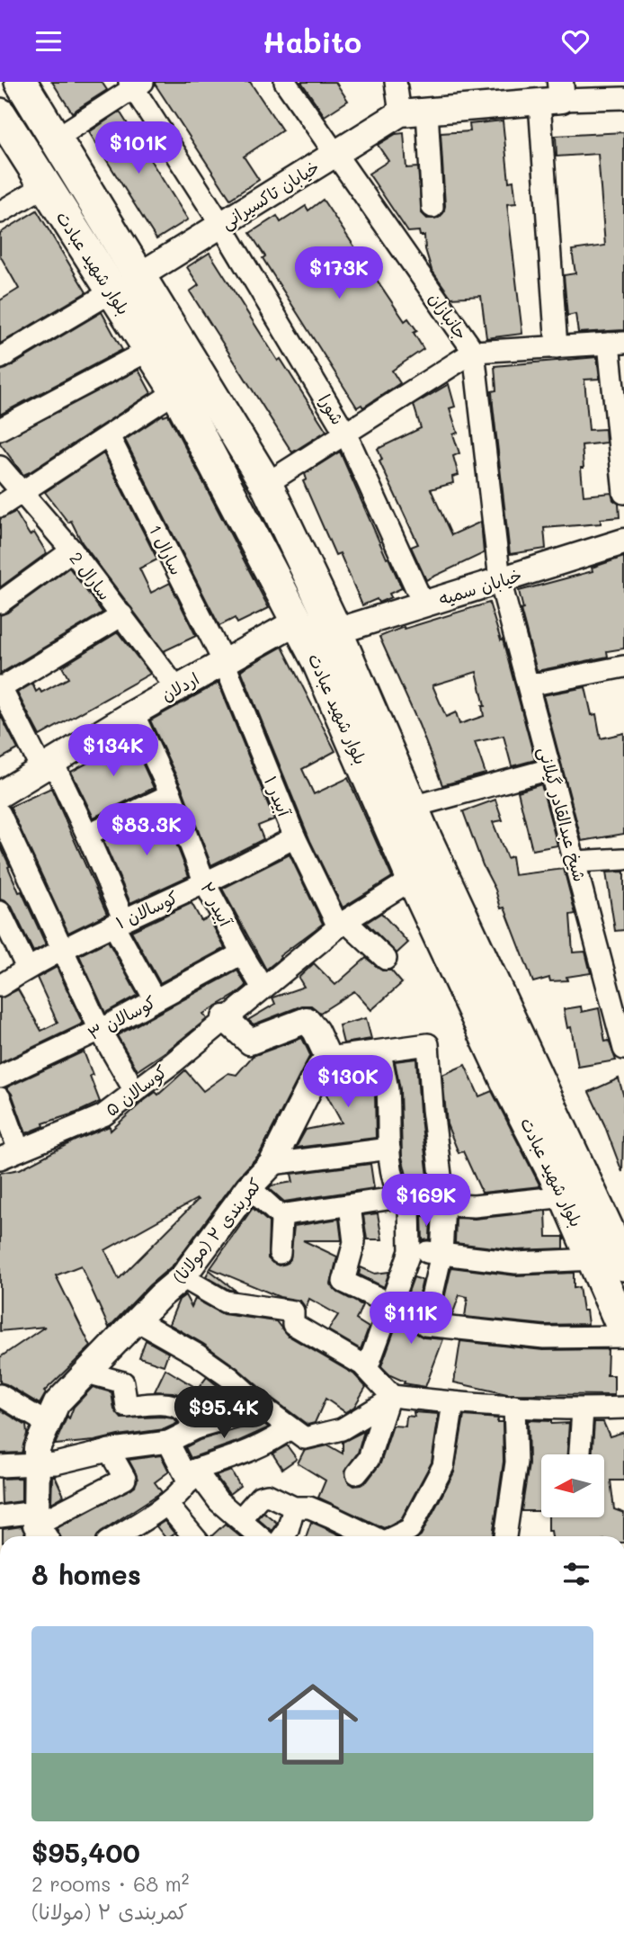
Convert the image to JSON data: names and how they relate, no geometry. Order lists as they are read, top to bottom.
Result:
{
  "streets": {
    "main road": ["بلوار شهید عبادت"],
    "street": [
      "خیابان تاکسیرانی",
      "جانبازان",
      "شورا",
      "سارال 1",
      "سارال 2",
      "خیابان سمیه",
      "اردلان",
      "آبیدر ۱",
      "شیخ عبدالقادر گیلانی",
      "آبیدر ۲",
      "کوسالان ۱",
      "کوسالان ۳",
      "کوسالان ۵",
      "کمربندی ۲ (مولانا)"
    ]
  },
  "crossings": [
    ["خیابان تاکسیرانی", "بلوار شهید عبادت"],
    ["خیابان تاکسیرانی", "جانبازان"],
    ["خیابان تاکسیرانی", "شورا"],
    ["بلوار شهید عبادت", "خیابان سمیه"],
    ["بلوار شهید عبادت", "اردلان"],
    ["بلوار شهید عبادت", "کوسالان ۵"],
    ["جانبازان", "خیابان سمیه"],
    ["جانبازان", "شیخ عبدالقادر گیلانی"],
    ["شورا", "خیابان سمیه"],
    ["سارال 1", "اردلان"],
    ["سارال 1", "آبیدر ۱"],
    ["سارال 2", "اردلان"],
    ["خیابان سمیه", "شیخ عبدالقادر گیلانی"],
    ["اردلان", "آبیدر ۱"],
    ["اردلان", "آبیدر ۲"],
    ["آبیدر ۱", "کوسالان ۱"],
    ["آبیدر ۱", "کوسالان ۵"],
    ["آبیدر ۲", "کوسالان ۱"],
    ["آبیدر ۲", "کوسالان ۳"],
    ["آبیدر ۲", "کوسالان ۵"]
  ],
  "north": "left",
  "page": {
    "header": "Habito",
    "price": [
      "$101K",
      "$173K",
      "$134K",
      "$83.3K",
      "$130K",
      "$169K",
      "$111K",
      "$95.4K"
    ],
    "heading": "8 homes",
    "list": [
      {
        "name": "$95,400",
        "note": "2 rooms · 68 m² · کمربندی ۲ (مولانا)"
      }
    ]
  }
}
